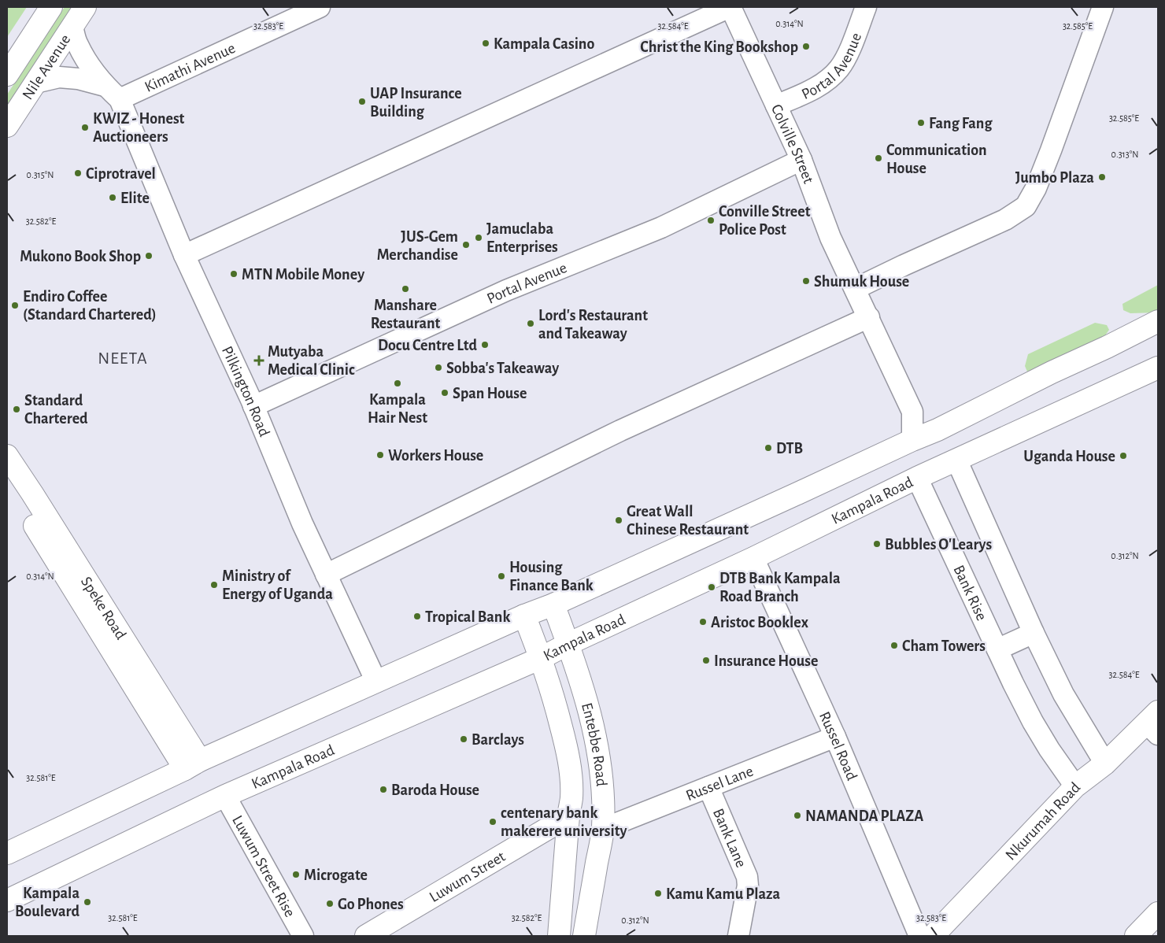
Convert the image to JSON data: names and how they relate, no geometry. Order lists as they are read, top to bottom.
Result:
{
  "streets": {
    "main road": [
      "Nile Avenue",
      "Kampala Road",
      "Speke Road",
      "Entebbe Road",
      "Nkurumah Road",
      "Luwum Street"
    ],
    "street": [
      "Portal Avenue",
      "Kimathi Avenue",
      "Colville Street",
      "Pilkington Road",
      "Bank Rise",
      "Russel Road",
      "Russel Lane",
      "Bank Lane",
      "Luwum Street Rise"
    ]
  },
  "crossings": [
    ["Portal Avenue", "Colville Street"],
    ["Portal Avenue", "Pilkington Road"],
    ["Kimathi Avenue", "Pilkington Road"],
    ["Kampala Road", "Bank Rise"],
    ["Kampala Road", "Entebbe Road"],
    ["Kampala Road", "Russel Road"],
    ["Kampala Road", "Luwum Street Rise"],
    ["Bank Rise", "Nkurumah Road"],
    ["Entebbe Road", "Russel Lane"],
    ["Entebbe Road", "Luwum Street"],
    ["Russel Road", "Russel Lane"],
    ["Russel Lane", "Bank Lane"]
  ],
  "districts": ["NEETA"],
  "places": {
    "other": [
      "Kampala Casino",
      "Christ the King Bookshop",
      "UAP Insurance Building",
      "Fang Fang",
      "KWIZ - Honest Auctioneers",
      "Communication House",
      "Ciprotravel",
      "Jumbo Plaza",
      "Elite",
      "Conville Street Police Post",
      "Jamuclaba Enterprises",
      "JUS-Gem Merchandise",
      "Mukono Book Shop",
      "MTN Mobile Money",
      "Shumuk House",
      "Manshare Restaurant",
      "Endiro Coffee (Standard Chartered)",
      "Lord's Restaurant and Takeaway",
      "Docu Centre Ltd",
      "Sobba's Takeaway",
      "Kampala Hair Nest",
      "Span House",
      "Standard Chartered",
      "DTB",
      "Workers House",
      "Uganda House",
      "Great Wall Chinese Restaurant",
      "Bubbles O'Learys",
      "Housing Finance Bank",
      "Ministry of Energy of Uganda",
      "DTB Bank Kampala Road Branch",
      "Tropical Bank",
      "Aristoc Booklex",
      "Cham Towers",
      "Insurance House",
      "Barclays",
      "Baroda House",
      "NAMANDA PLAZA",
      "centenary bank makerere university",
      "Microgate",
      "Kamu Kamu Plaza",
      "Kampala Boulevard",
      "Go Phones"
    ],
    "health": ["Mutyaba Medical Clinic"]
  },
  "coordinates": [
    "0.314°N",
    "32.585°E",
    "32.583°E",
    "32.584°E",
    "0.313°N",
    "0.315°N",
    "32.582°E",
    "0.312°N",
    "32.581°E"
  ]
}
